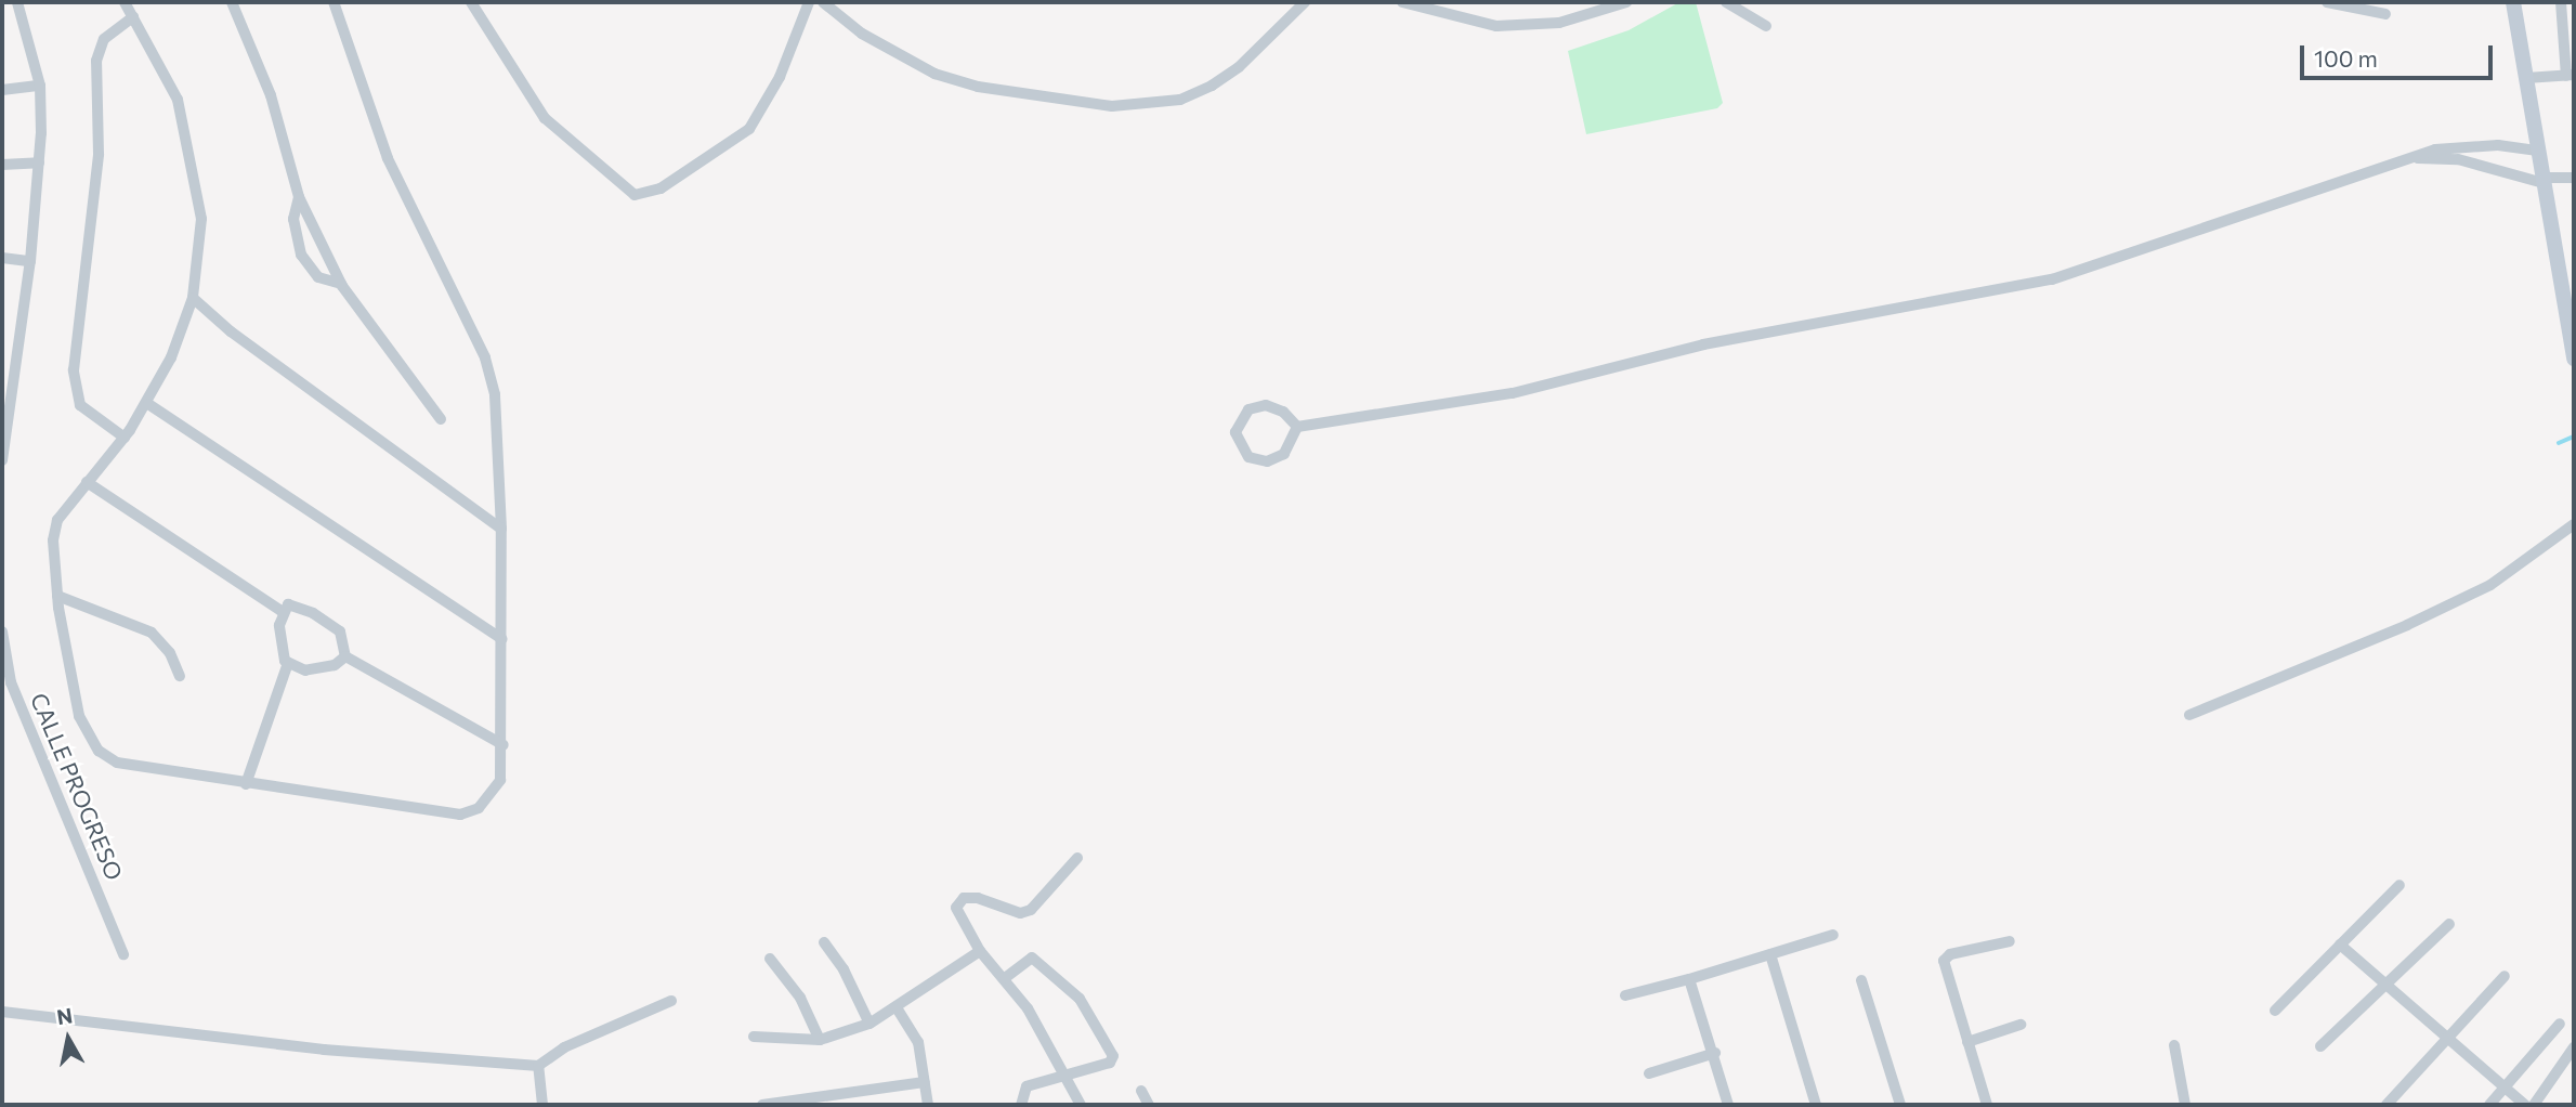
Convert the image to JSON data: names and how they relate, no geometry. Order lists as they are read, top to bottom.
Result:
{
  "streets": {
    "street": ["CALLE PROGRESO"]
  },
  "scale_bar": "100 m",
  "north": "top"
}
